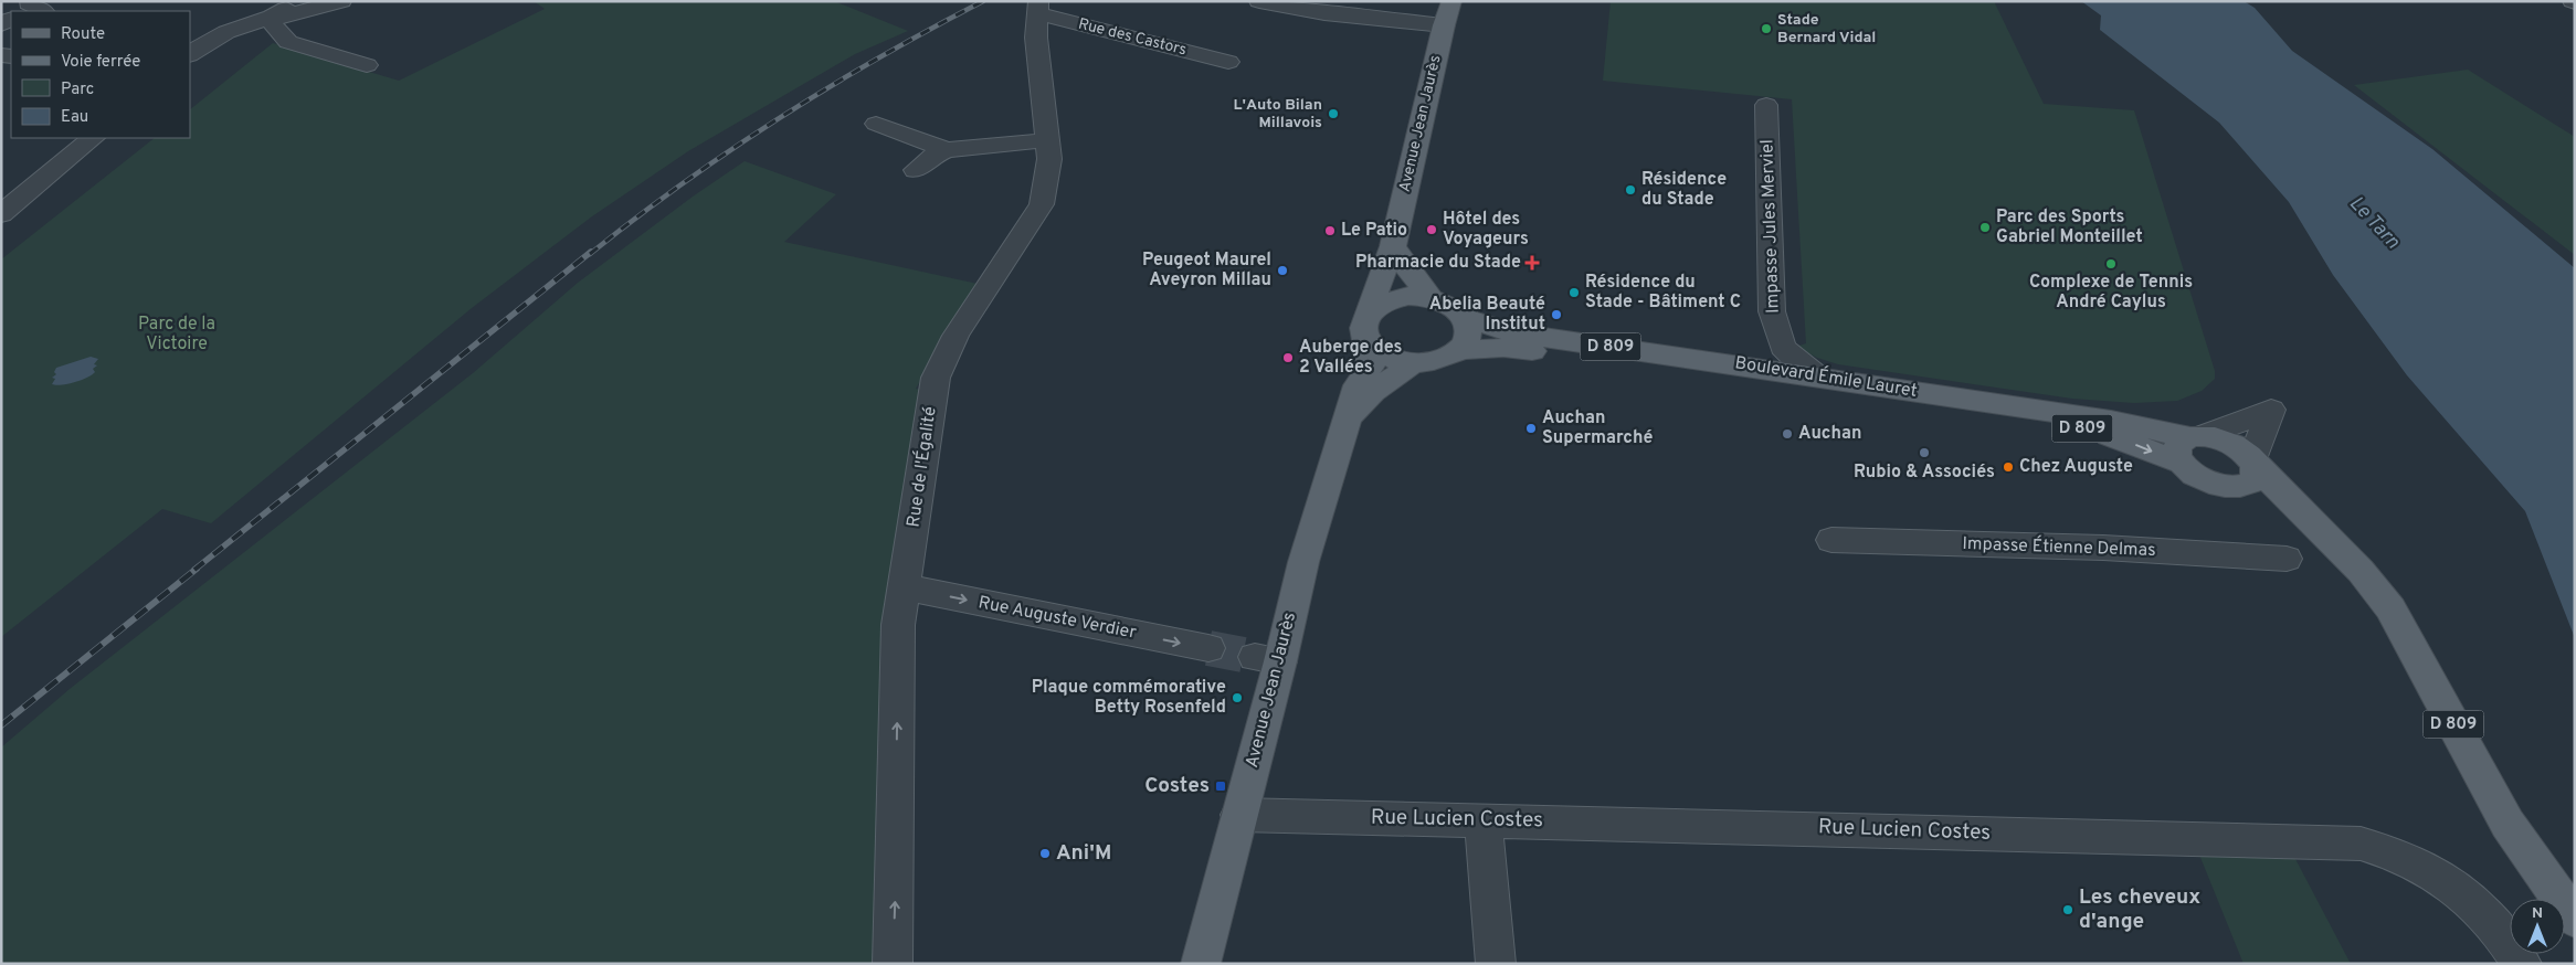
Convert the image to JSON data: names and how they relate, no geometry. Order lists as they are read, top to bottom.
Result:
{
  "streets": {
    "main road": ["Avenue Jean Jaurès", "D 809", "Boulevard Émile Lauret"],
    "street": [
      "Rue des Castors",
      "Impasse Jules Merviel",
      "Rue de l'Égalité",
      "Impasse Étienne Delmas",
      "Rue Auguste Verdier",
      "Rue Lucien Costes"
    ]
  },
  "crossings": [
    ["Rue des Castors", "Rue de l'Égalité"],
    ["Avenue Jean Jaurès", "Boulevard Émile Lauret"],
    ["Avenue Jean Jaurès", "Rue Lucien Costes"],
    ["Impasse Jules Merviel", "Boulevard Émile Lauret"],
    ["D 809", "Boulevard Émile Lauret"],
    ["Rue de l'Égalité", "Rue Auguste Verdier"]
  ],
  "one_way": ["Rue de l'Égalité", "Rue Auguste Verdier"],
  "water": ["Le Tarn"],
  "parks": ["Parc de la Victoire"],
  "places": {
    "other": [
      "Stade Bernard Vidal",
      "L'Auto Bilan Millavois",
      "Résidence du Stade",
      "Parc des Sports Gabriel Monteillet",
      "Hôtel des Voyageurs",
      "Le Patio",
      "Complexe de Tennis André Caylus",
      "Peugeot Maurel Aveyron Millau",
      "Résidence du Stade - Bâtiment C",
      "Abelia Beauté Institut",
      "Auberge des 2 Vallées",
      "Auchan Supermarché",
      "Auchan",
      "Rubio & Associés",
      "Chez Auguste",
      "Plaque commémorative Betty Rosenfeld",
      "Ani'M",
      "Les cheveux d'ange"
    ],
    "health": ["Pharmacie du Stade"],
    "transit": ["Costes"]
  },
  "legend": [
    "Route",
    "Voie ferrée",
    "Parc",
    "Eau"
  ],
  "north": "top"
}
